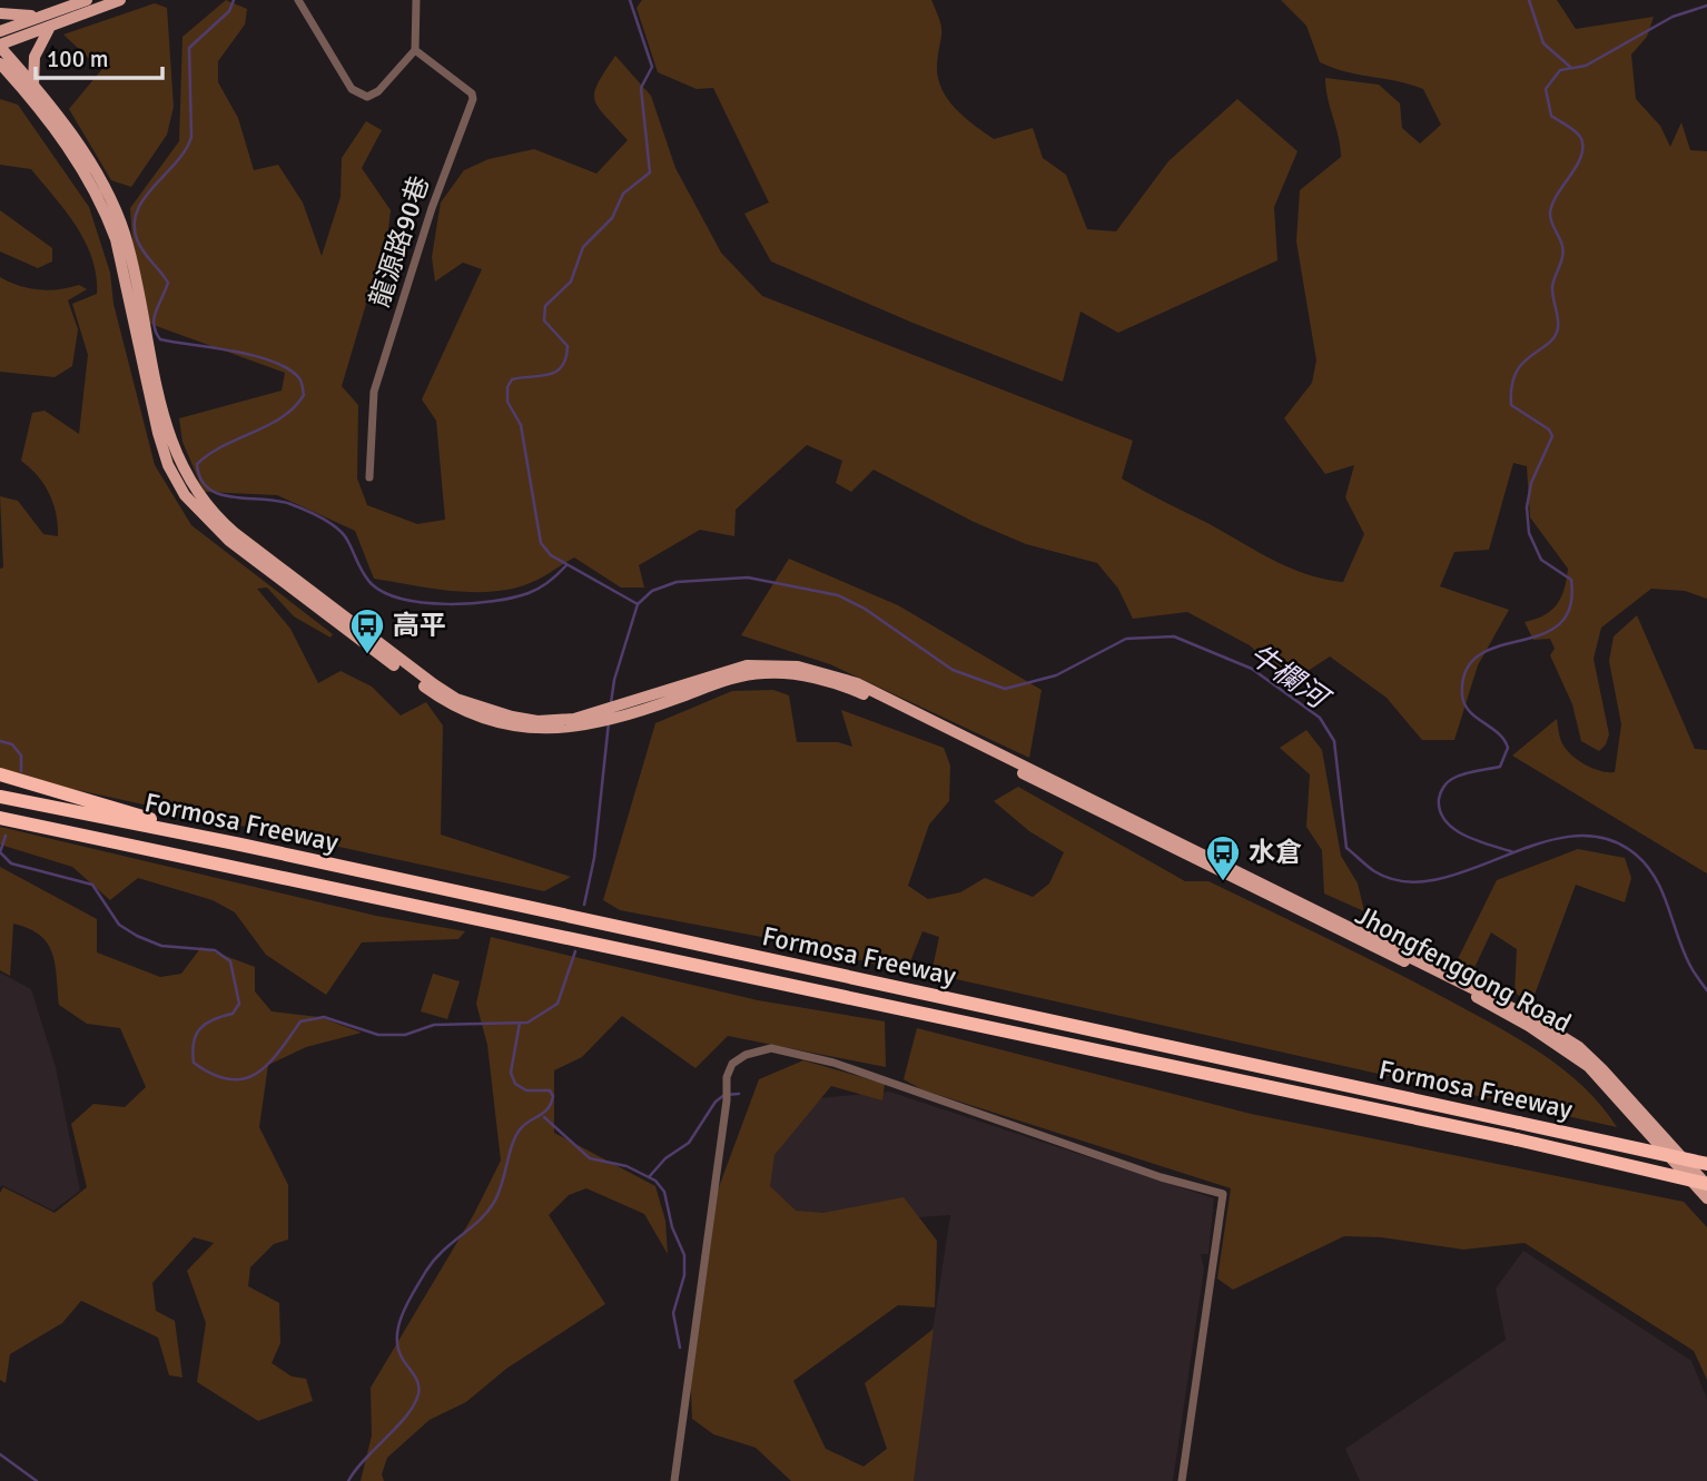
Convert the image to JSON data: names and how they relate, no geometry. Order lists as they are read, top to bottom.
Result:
{
  "streets": {
    "highway": ["Formosa Freeway"],
    "main road": ["Jhongfenggong Road"],
    "street": ["龍源路90巷"]
  },
  "crossings": [
    ["Formosa Freeway", "Jhongfenggong Road"]
  ],
  "water": ["牛欄河"],
  "places": {
    "bus stop": ["高平", "水倉"]
  },
  "scale_bar": "100 m"
}
